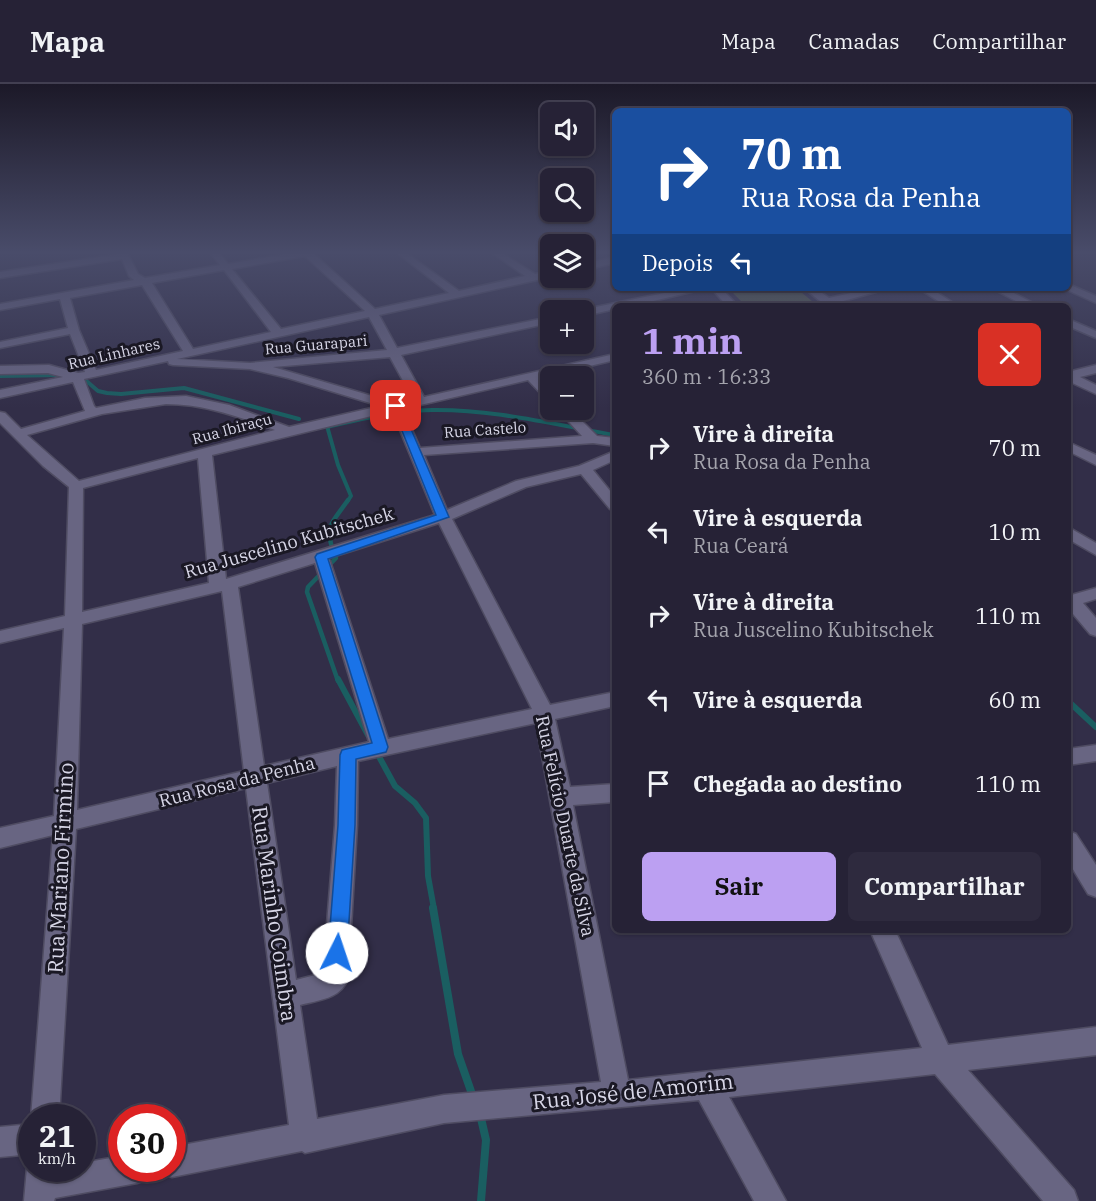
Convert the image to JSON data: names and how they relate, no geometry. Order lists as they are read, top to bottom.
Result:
{
  "streets": {
    "street": [
      "Rua Guarapari",
      "Rua Linhares",
      "Rua Ibiraçu",
      "Rua Castelo",
      "Rua Juscelino Kubitschek",
      "Rua Rosa da Penha",
      "Rua Felício Duarte da Silva",
      "Rua Mariano Firmino",
      "Rua Marinho Coimbra",
      "Rua José de Amorim"
    ]
  },
  "crossings": [
    ["Rua Guarapari", "Rua Linhares"],
    ["Rua Guarapari", "Rua Ibiraçu"],
    ["Rua Ibiraçu", "Rua Felício Duarte da Silva"],
    ["Rua Ibiraçu", "Rua Mariano Firmino"],
    ["Rua Ibiraçu", "Rua Marinho Coimbra"],
    ["Rua Castelo", "Rua Felício Duarte da Silva"],
    ["Rua Juscelino Kubitschek", "Rua Felício Duarte da Silva"],
    ["Rua Juscelino Kubitschek", "Rua Mariano Firmino"],
    ["Rua Juscelino Kubitschek", "Rua Marinho Coimbra"],
    ["Rua Rosa da Penha", "Rua Felício Duarte da Silva"],
    ["Rua Rosa da Penha", "Rua Mariano Firmino"],
    ["Rua Rosa da Penha", "Rua Marinho Coimbra"],
    ["Rua Felício Duarte da Silva", "Rua José de Amorim"],
    ["Rua Marinho Coimbra", "Rua José de Amorim"]
  ],
  "page": {
    "header": "Mapa",
    "nav": ["Mapa", "Camadas", "Compartilhar"],
    "map_buttons": ["+", "−"],
    "turn": ["70 m", "Rua Rosa da Penha"],
    "then": "Depois",
    "heading": ["1 min", "360 m · 16:33"],
    "list": [
      {
        "name": "Vire à direita",
        "note": "Rua Rosa da Penha",
        "value": "70 m"
      },
      {
        "name": "Vire à esquerda",
        "note": "Rua Ceará",
        "value": "10 m"
      },
      {
        "name": "Vire à direita",
        "note": "Rua Juscelino Kubitschek",
        "value": "110 m"
      },
      {
        "name": "Vire à esquerda",
        "value": "60 m"
      },
      {
        "name": "Chegada ao destino",
        "value": "110 m"
      }
    ],
    "buttons": ["Sair", "Compartilhar"],
    "speed": "21 km/h",
    "limit": "30"
  }
}
